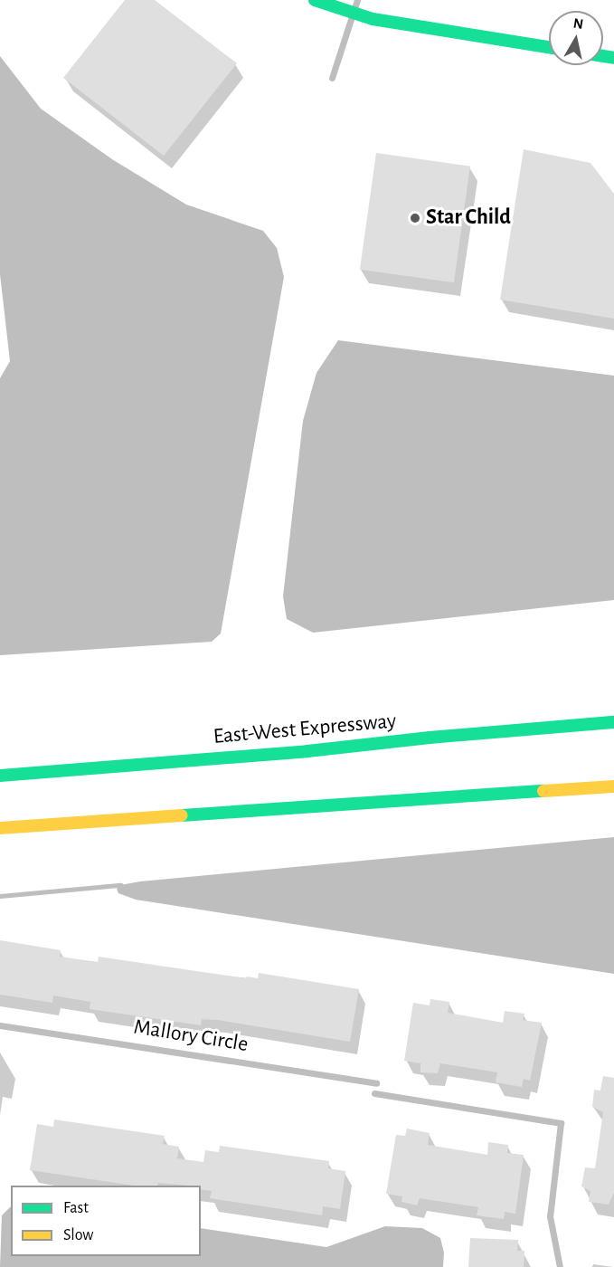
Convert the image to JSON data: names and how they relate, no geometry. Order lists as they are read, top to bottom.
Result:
{
  "streets": {
    "main road": ["East-West Expressway"],
    "lane": ["Mallory Circle"]
  },
  "places": ["Star Child"],
  "legend": ["Fast", "Slow"],
  "north": "top"
}
